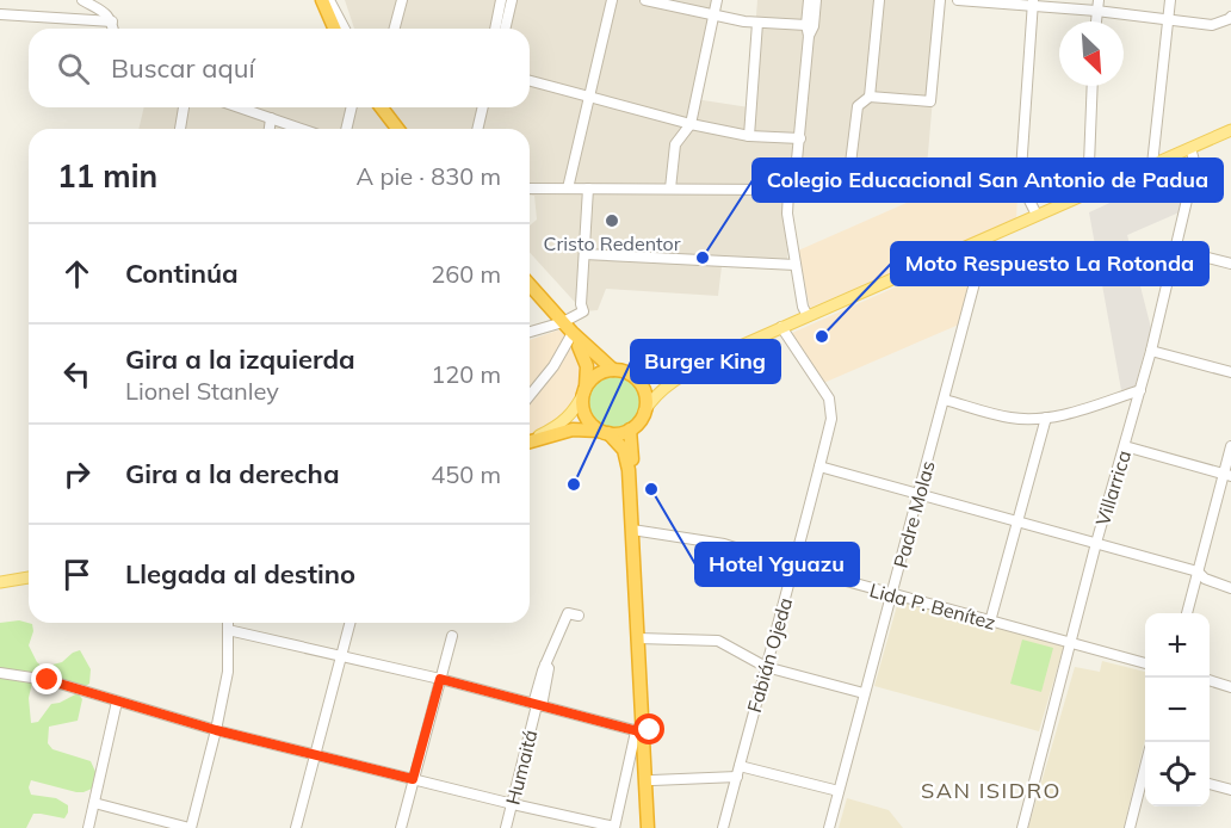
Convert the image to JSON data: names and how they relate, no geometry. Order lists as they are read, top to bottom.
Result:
{
  "streets": {
    "street": [
      "Villarrica",
      "Padre Molas",
      "Lida P. Benítez",
      "Fabián Ojeda",
      "Humaitá"
    ]
  },
  "crossings": [
    ["Villarrica", "Lida P. Benítez"],
    ["Padre Molas", "Lida P. Benítez"],
    ["Lida P. Benítez", "Fabián Ojeda"]
  ],
  "districts": ["SAN ISIDRO"],
  "places": [
    "Cristo Redentor",
    "Colegio Educacional San Antonio de Padua",
    "Moto Respuesto La Rotonda",
    "Burger King",
    "Hotel Yguazu"
  ],
  "north": "bottom right",
  "page": {
    "search": "Buscar aquí",
    "heading": ["11 min", "A pie · 830 m"],
    "list": [
      ["Continúa", "260 m"],
      ["Gira a la izquierda", "Lionel Stanley", "120 m"],
      ["Gira a la derecha", "450 m"],
      "Llegada al destino"
    ],
    "map_buttons": ["+", "−"]
  }
}
